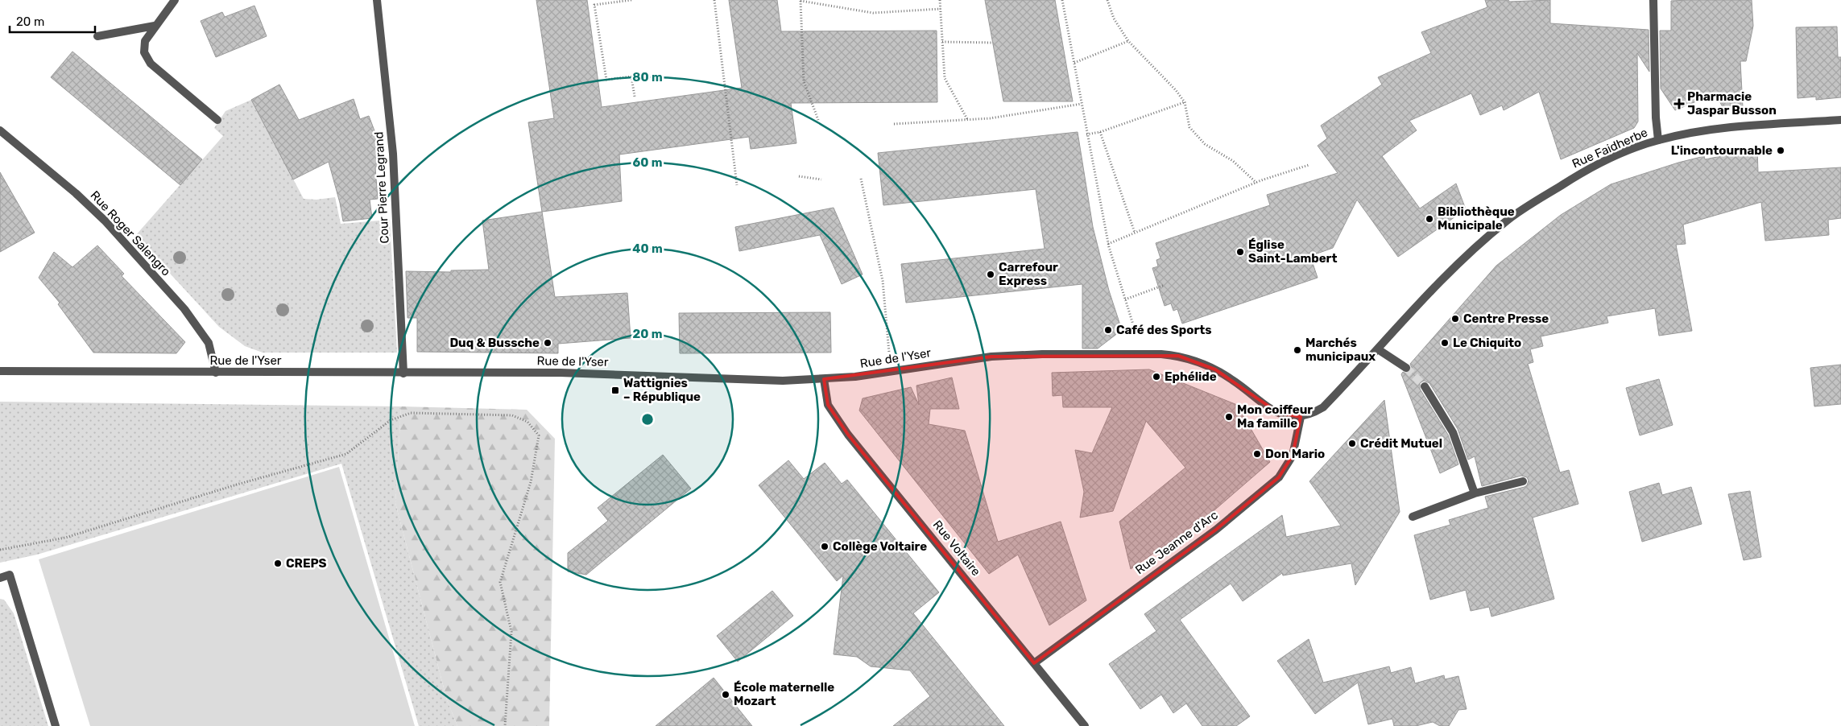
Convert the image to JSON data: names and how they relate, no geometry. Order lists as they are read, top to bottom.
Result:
{
  "streets": {
    "street": [
      "Rue Faidherbe",
      "Cour Pierre Legrand",
      "Rue Roger Salengro",
      "Rue de l'Yser",
      "Rue Jeanne d'Arc",
      "Rue Voltaire"
    ]
  },
  "crossings": [
    ["Rue Faidherbe", "Rue de l'Yser"],
    ["Rue Faidherbe", "Rue Jeanne d'Arc"],
    ["Cour Pierre Legrand", "Rue de l'Yser"],
    ["Rue Roger Salengro", "Rue de l'Yser"],
    ["Rue de l'Yser", "Rue Jeanne d'Arc"],
    ["Rue de l'Yser", "Rue Voltaire"],
    ["Rue Jeanne d'Arc", "Rue Voltaire"]
  ],
  "places": {
    "health": ["Pharmacie Jaspar Busson"],
    "other": [
      "L'incontournable",
      "Bibliothèque Municipale",
      "Église Saint-Lambert",
      "Carrefour Express",
      "Centre Presse",
      "Café des Sports",
      "Duq & Bussche",
      "Le Chiquito",
      "Marchés municipaux",
      "Ephélide",
      "Mon coiffeur Ma famille",
      "Crédit Mutuel",
      "Don Mario",
      "Collège Voltaire",
      "CREPS",
      "École maternelle Mozart"
    ],
    "transit": ["Wattignies – République"]
  },
  "scale_bar": "20 m",
  "rings": [
    "80 m",
    "60 m",
    "40 m",
    "20 m"
  ]
}
